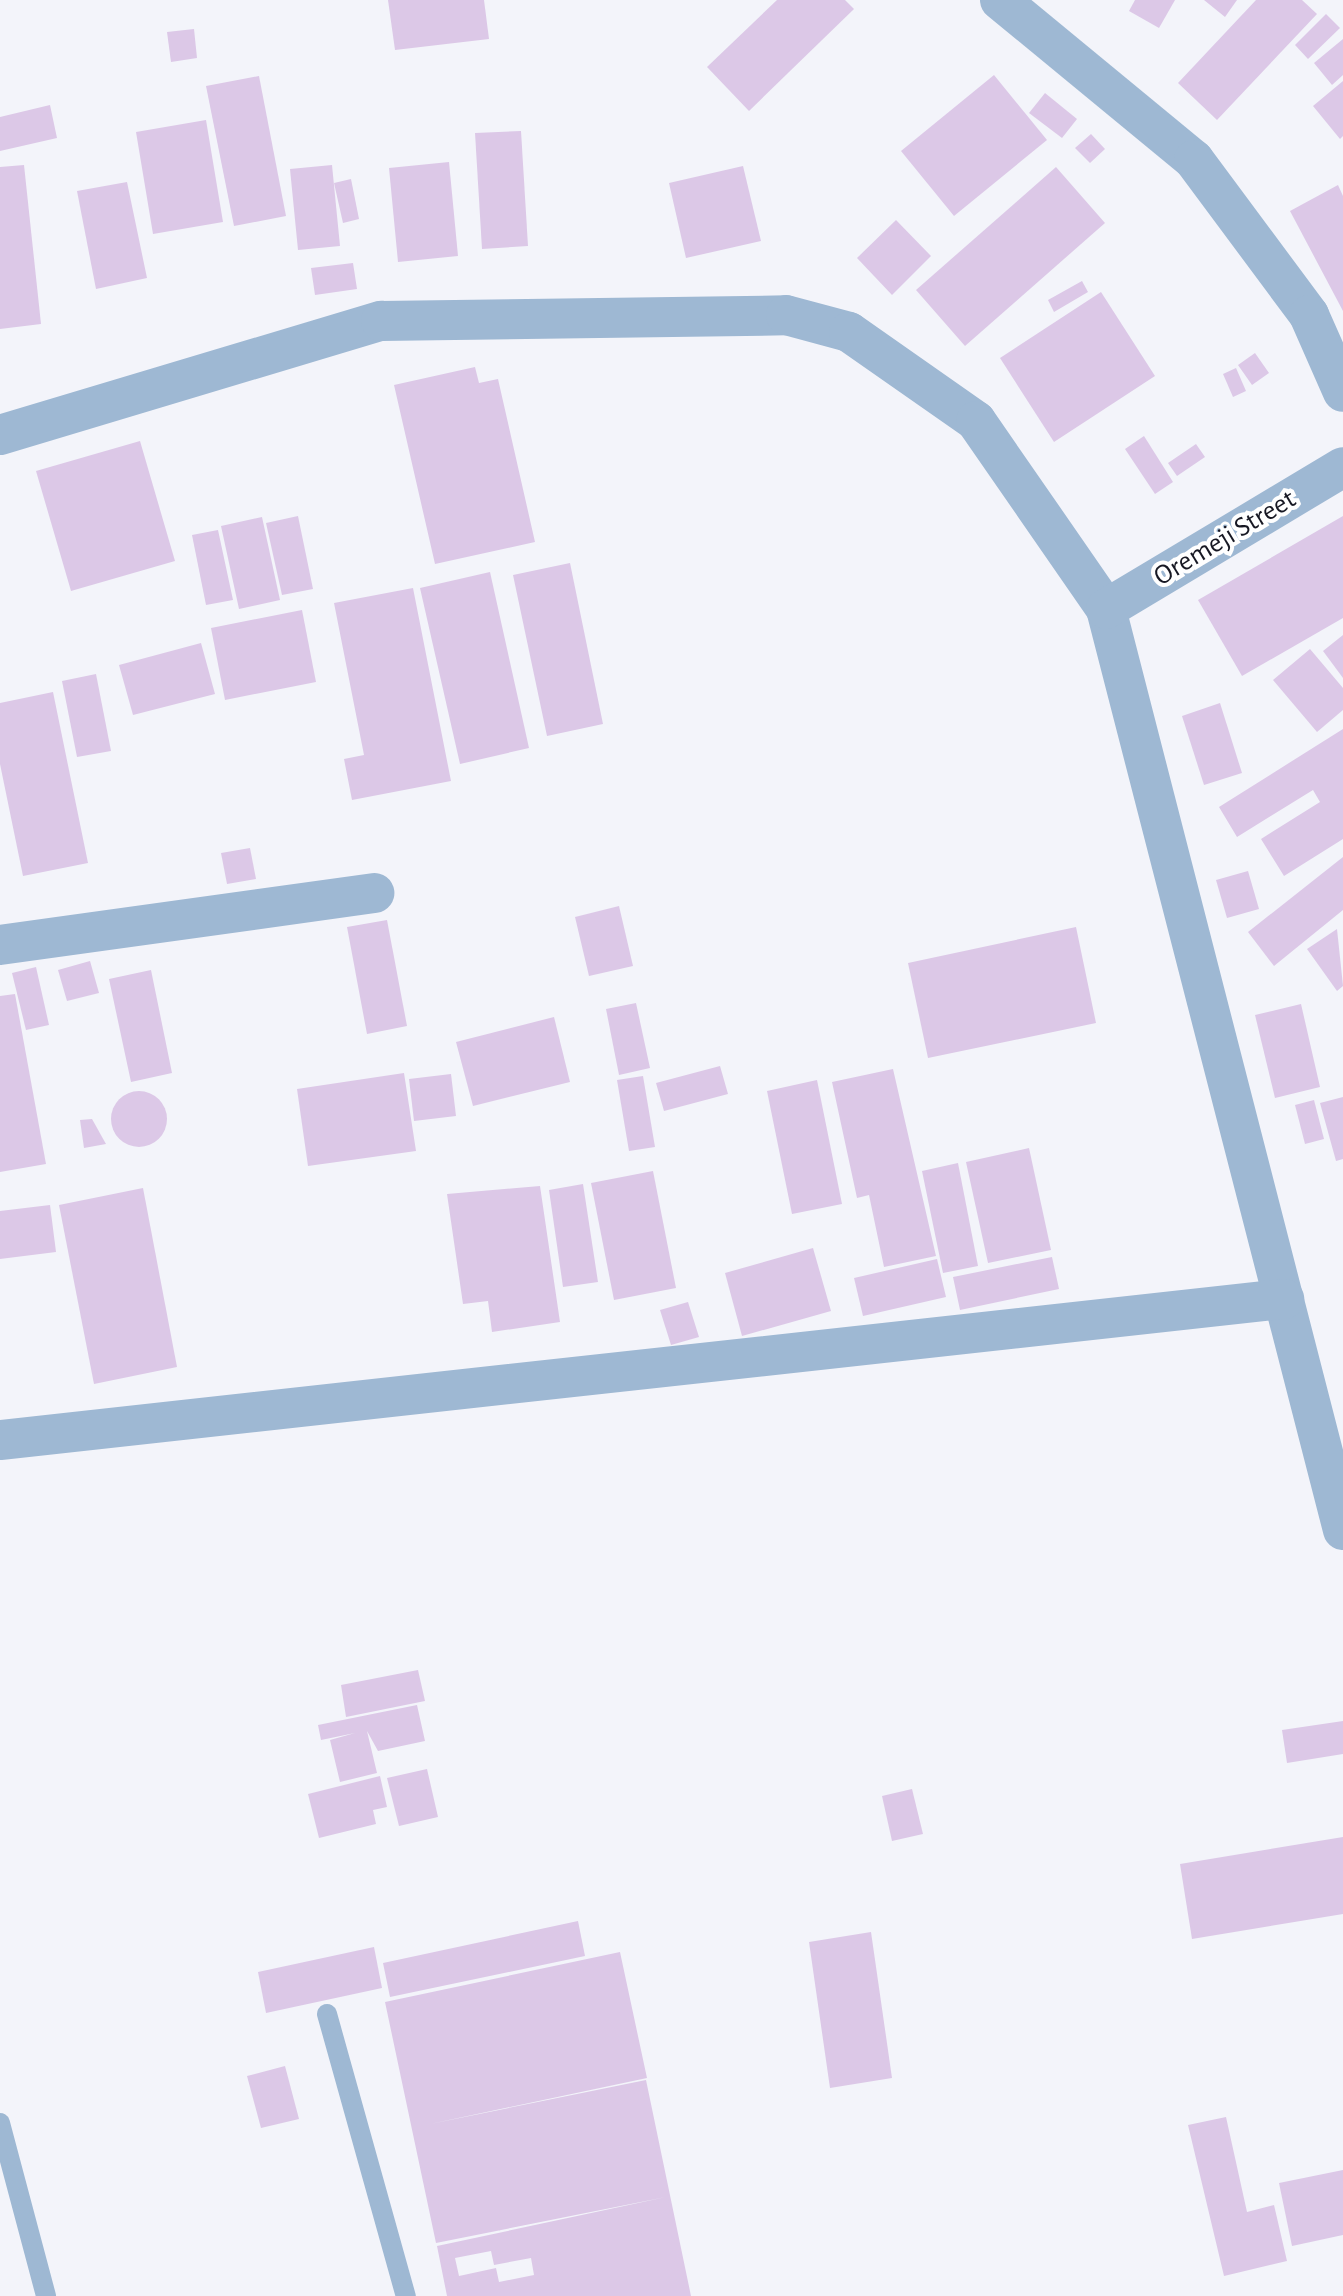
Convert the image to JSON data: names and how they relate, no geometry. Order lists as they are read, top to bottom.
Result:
{
  "streets": {
    "street": ["Oremeji Street"]
  }
}
